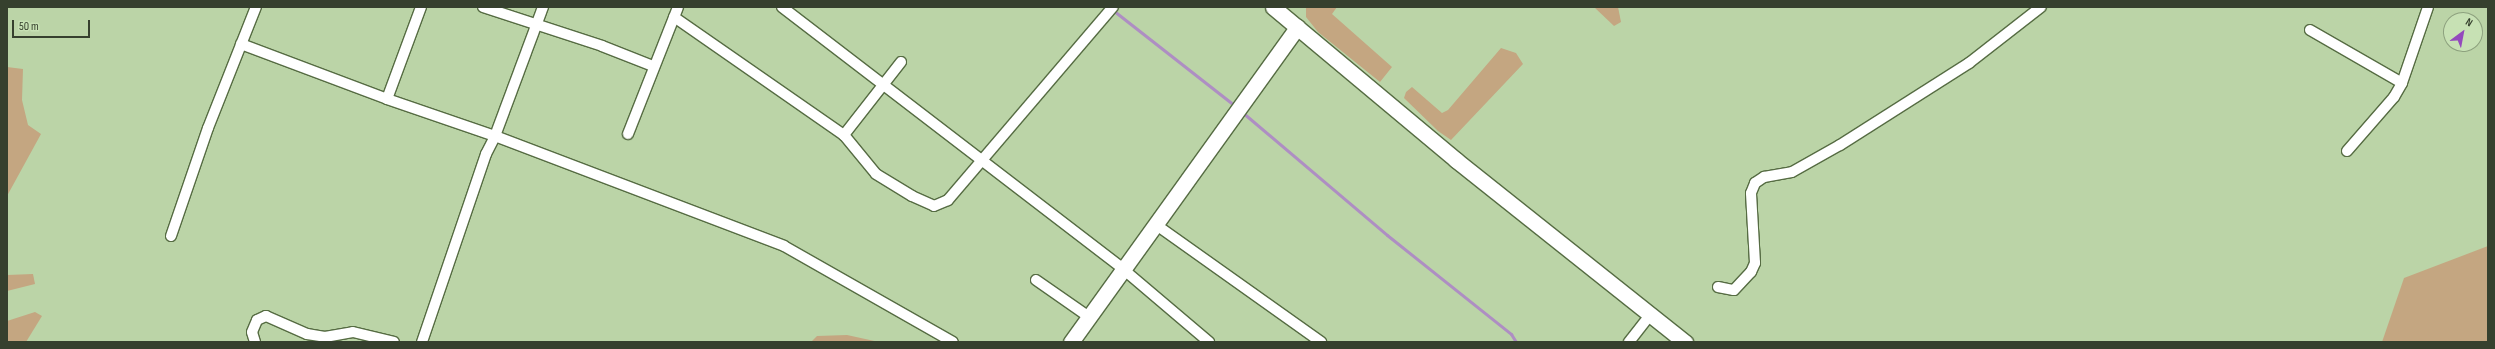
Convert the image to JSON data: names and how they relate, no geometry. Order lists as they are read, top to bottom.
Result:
{
  "scale_bar": "50 m",
  "north": "top right"
}
